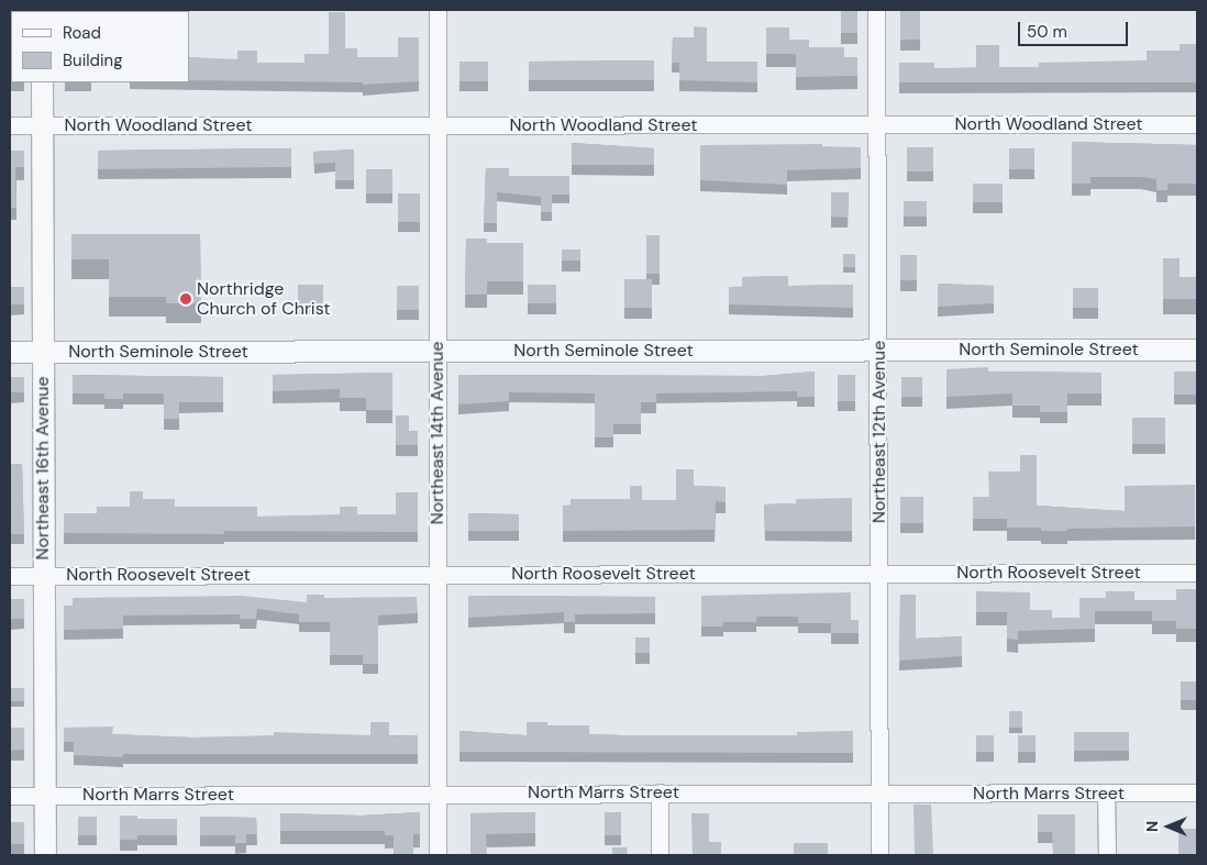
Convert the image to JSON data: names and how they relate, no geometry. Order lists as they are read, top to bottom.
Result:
{
  "streets": {
    "street": [
      "North Woodland Street",
      "North Seminole Street",
      "Northeast 12th Avenue",
      "Northeast 14th Avenue",
      "Northeast 16th Avenue",
      "North Roosevelt Street",
      "North Marrs Street"
    ]
  },
  "crossings": [
    ["North Woodland Street", "Northeast 12th Avenue"],
    ["North Woodland Street", "Northeast 14th Avenue"],
    ["North Woodland Street", "Northeast 16th Avenue"],
    ["North Seminole Street", "Northeast 12th Avenue"],
    ["North Seminole Street", "Northeast 14th Avenue"],
    ["North Seminole Street", "Northeast 16th Avenue"],
    ["Northeast 12th Avenue", "North Roosevelt Street"],
    ["Northeast 12th Avenue", "North Marrs Street"],
    ["Northeast 14th Avenue", "North Roosevelt Street"],
    ["Northeast 14th Avenue", "North Marrs Street"],
    ["Northeast 16th Avenue", "North Roosevelt Street"],
    ["Northeast 16th Avenue", "North Marrs Street"]
  ],
  "places": ["Northridge Church of Christ"],
  "legend": ["Road", "Building"],
  "scale_bar": "50 m",
  "north": "left"
}
